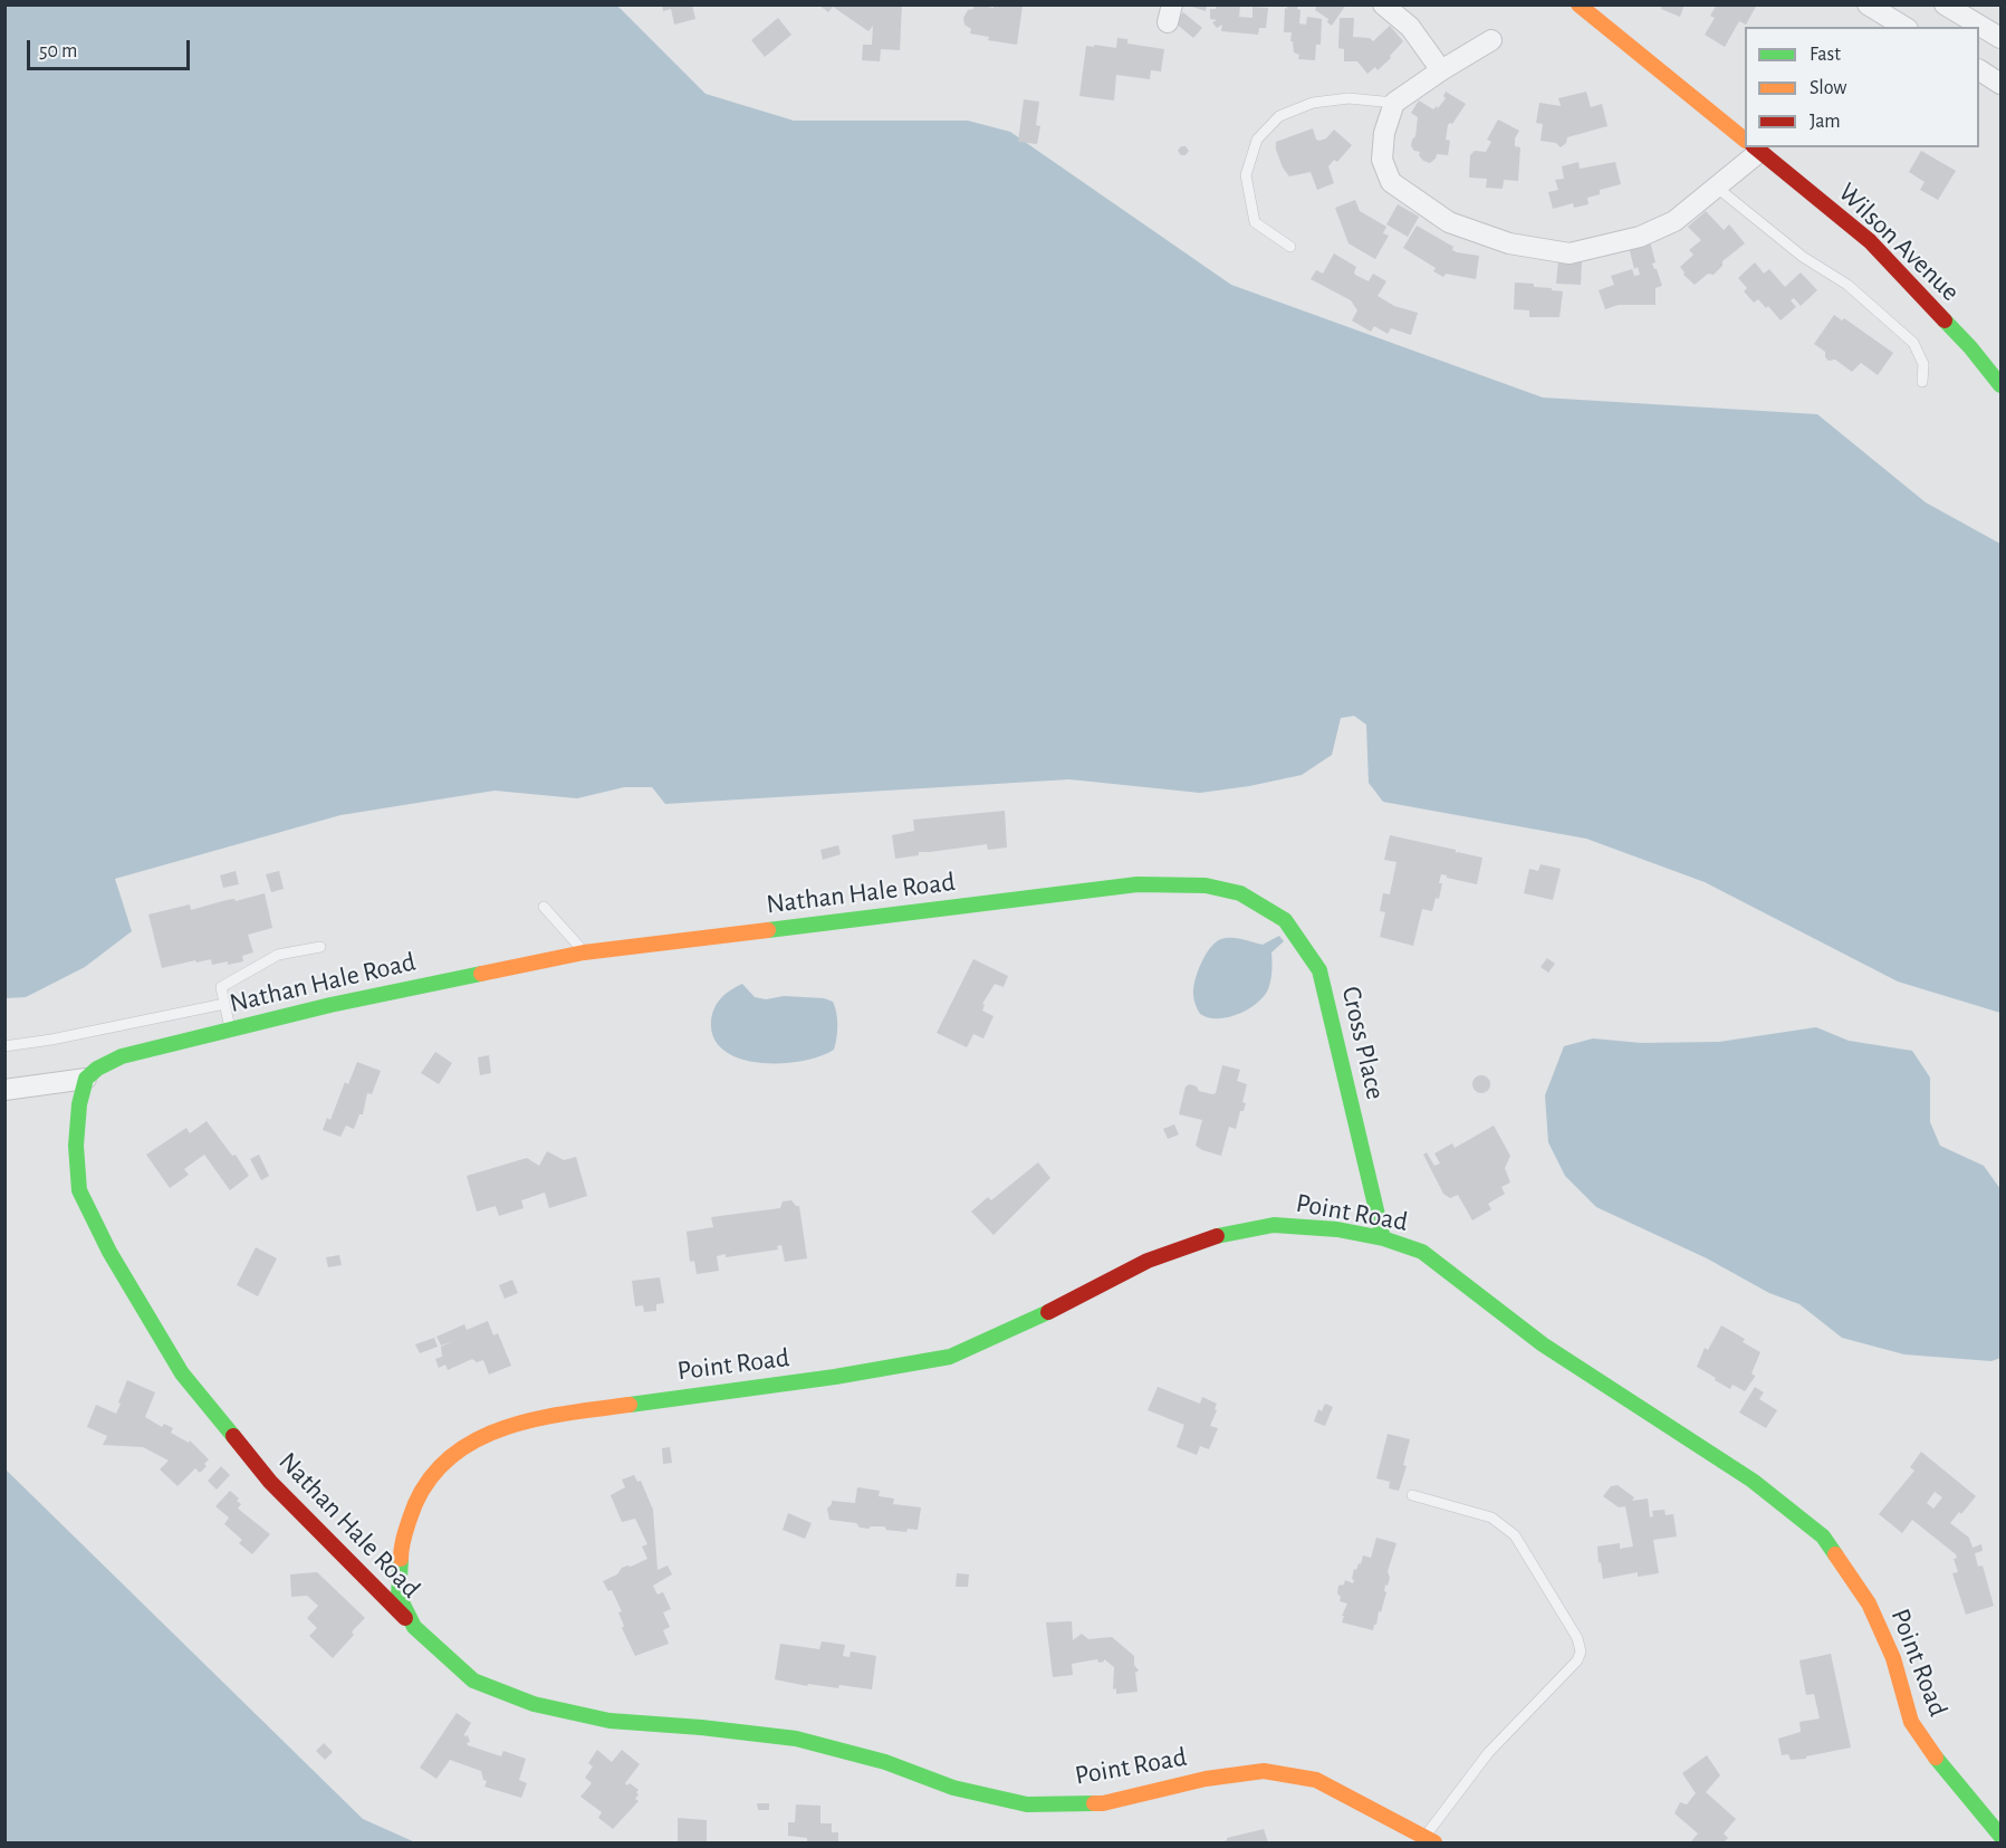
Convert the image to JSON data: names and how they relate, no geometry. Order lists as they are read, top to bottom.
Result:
{
  "streets": {
    "street": [
      "Wilson Avenue",
      "Nathan Hale Road",
      "Cross Place",
      "Point Road"
    ]
  },
  "crossings": [
    ["Nathan Hale Road", "Cross Place"],
    ["Nathan Hale Road", "Point Road"],
    ["Cross Place", "Point Road"]
  ],
  "legend": ["Fast", "Slow", "Jam"],
  "scale_bar": "50 m"
}
